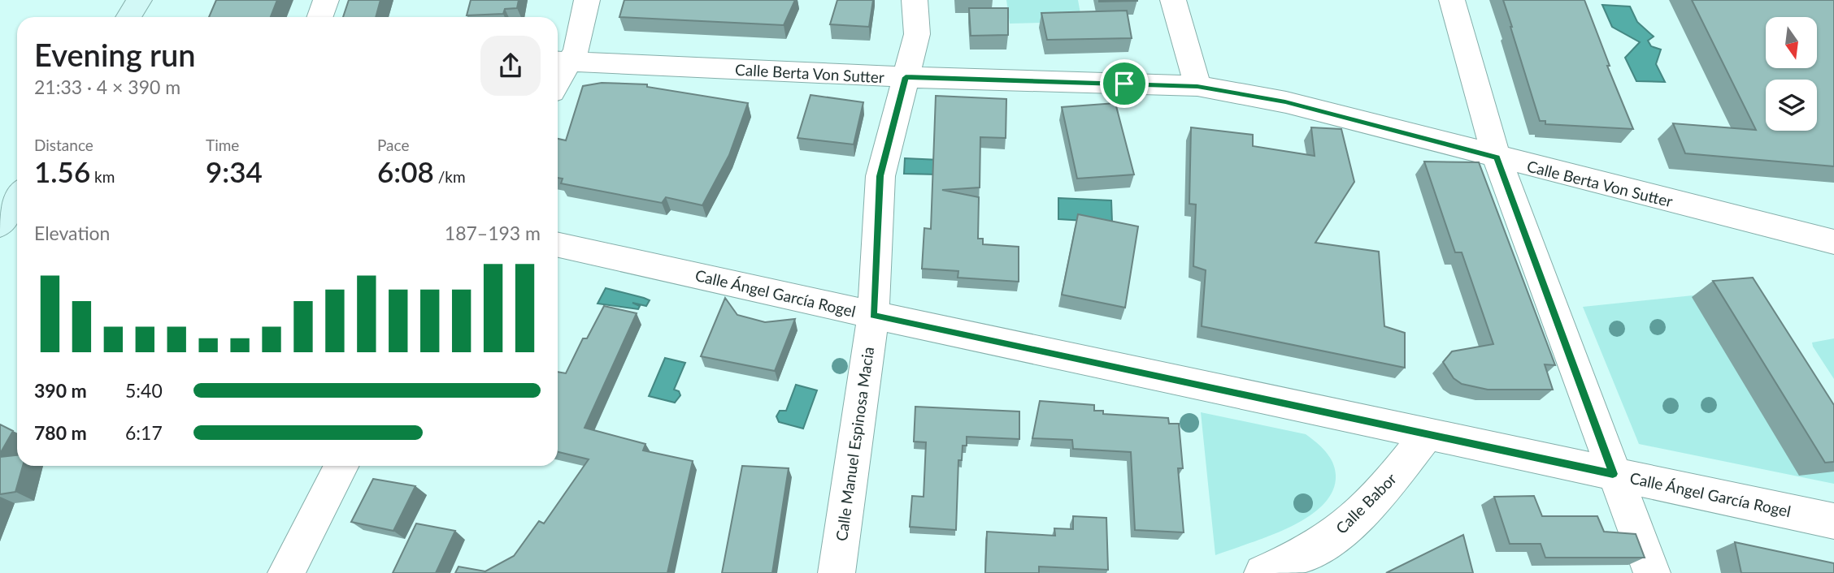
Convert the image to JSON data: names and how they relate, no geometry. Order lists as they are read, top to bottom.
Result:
{
  "streets": {
    "street": [
      "Calle Berta Von Sutter",
      "Calle Ángel García Rogel",
      "Calle Manuel Espinosa Macia",
      "Calle Babor"
    ]
  },
  "crossings": [
    ["Calle Berta Von Sutter", "Calle Manuel Espinosa Macia"],
    ["Calle Ángel García Rogel", "Calle Manuel Espinosa Macia"],
    ["Calle Ángel García Rogel", "Calle Babor"]
  ],
  "north": "bottom",
  "page": {
    "heading": ["Evening run", "21:33 · 4 × 390 m"],
    "stats": [
      ["Distance", "1.56 km"],
      ["Time", "9:34"],
      ["Pace", "6:08 /km"]
    ],
    "chart": ["Elevation", "187–193 m"],
    "list": [
      {
        "name": "390 m",
        "note": "5:40"
      },
      {
        "name": "780 m",
        "note": "6:17"
      }
    ]
  }
}
